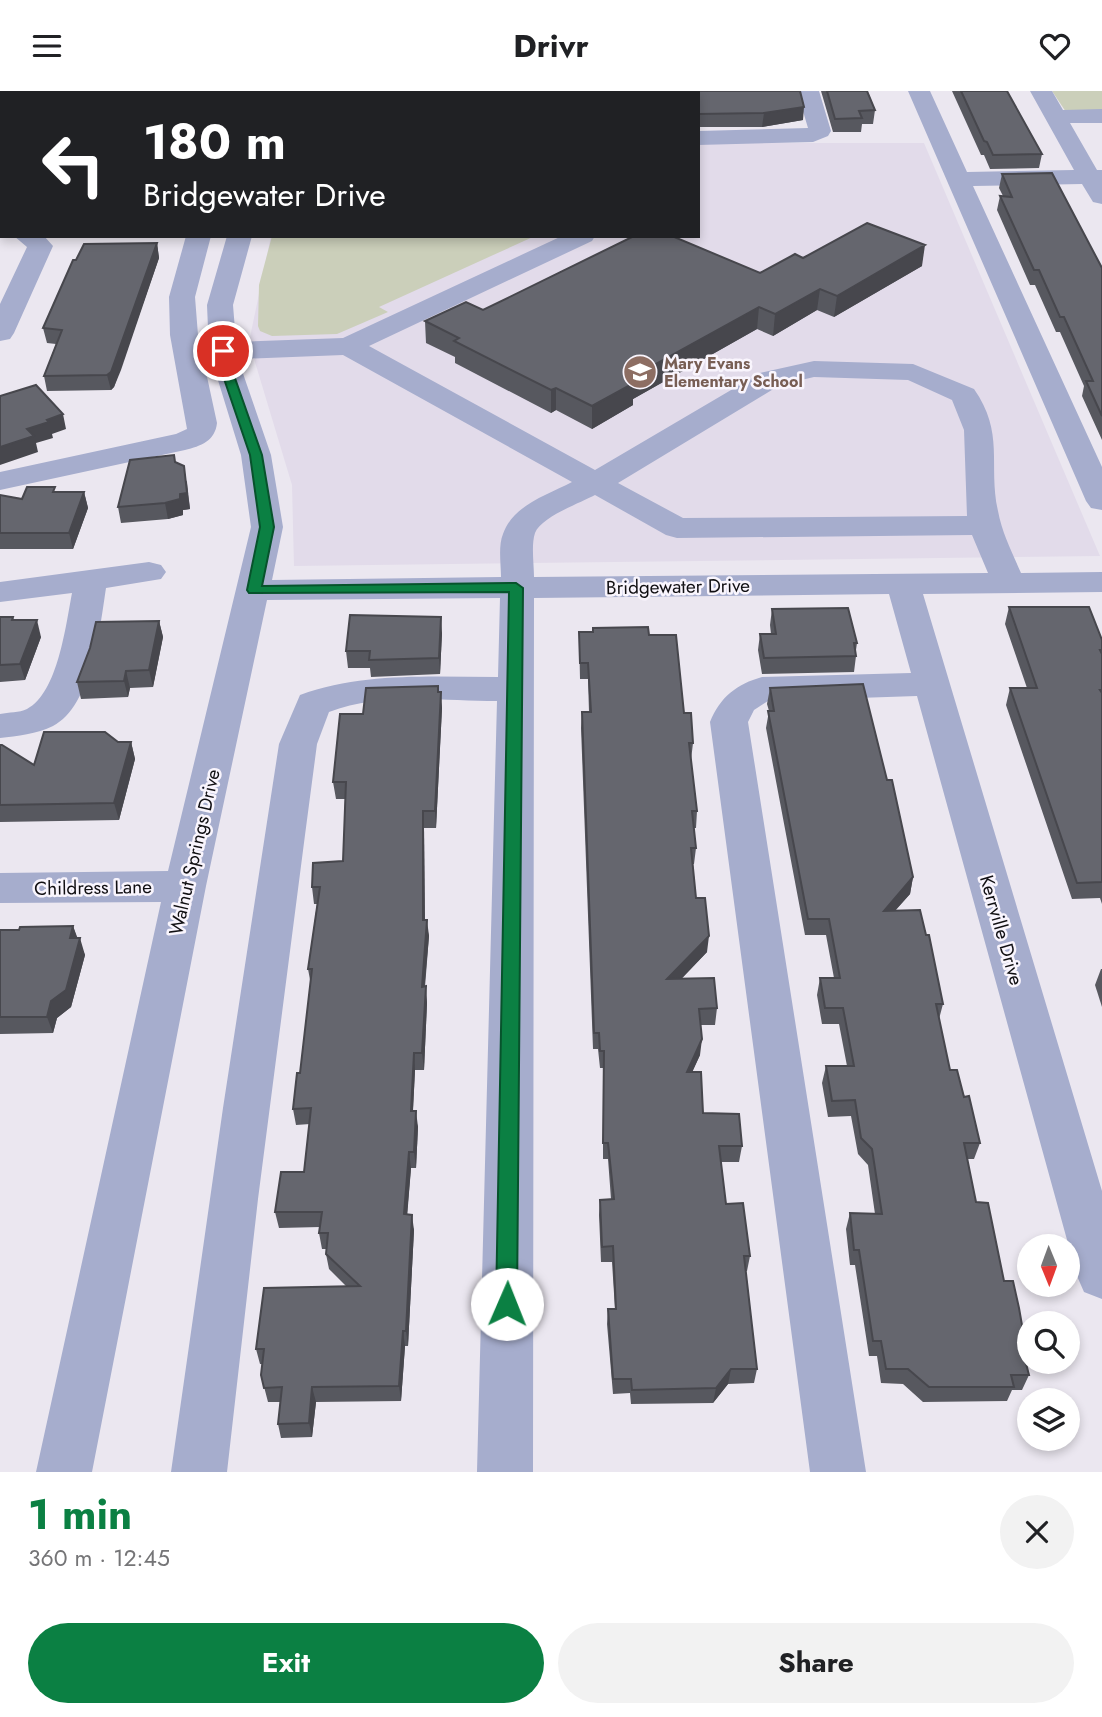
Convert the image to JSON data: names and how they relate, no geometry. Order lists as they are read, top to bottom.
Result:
{
  "streets": {
    "street": [
      "Bridgewater Drive",
      "Walnut Springs Drive",
      "Childress Lane",
      "Kerrville Drive"
    ]
  },
  "crossings": [
    ["Bridgewater Drive", "Walnut Springs Drive"],
    ["Bridgewater Drive", "Kerrville Drive"],
    ["Walnut Springs Drive", "Childress Lane"]
  ],
  "places": {
    "school or university": ["Mary Evans Elementary School"]
  },
  "north": "bottom",
  "page": {
    "header": "Drivr",
    "turn": ["180 m", "Bridgewater Drive"],
    "heading": ["1 min", "360 m · 12:45"],
    "buttons": ["Exit", "Share"]
  }
}
